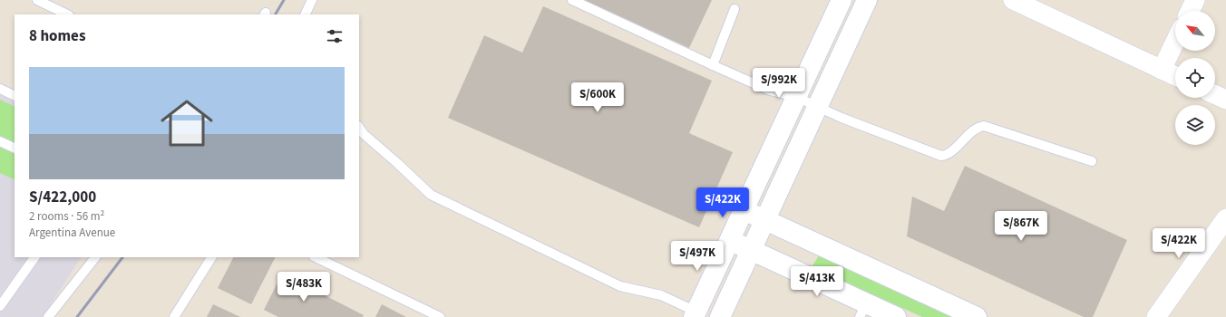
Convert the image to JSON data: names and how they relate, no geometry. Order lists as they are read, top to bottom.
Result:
{
  "north": "top left",
  "page": {
    "heading": "8 homes",
    "list": [
      {
        "name": "S/422,000",
        "note": "2 rooms · 56 m² · Argentina Avenue"
      }
    ],
    "price": [
      "S/992K",
      "S/600K",
      "S/422K",
      "S/867K",
      "S/422K",
      "S/497K",
      "S/413K",
      "S/483K"
    ]
  }
}
